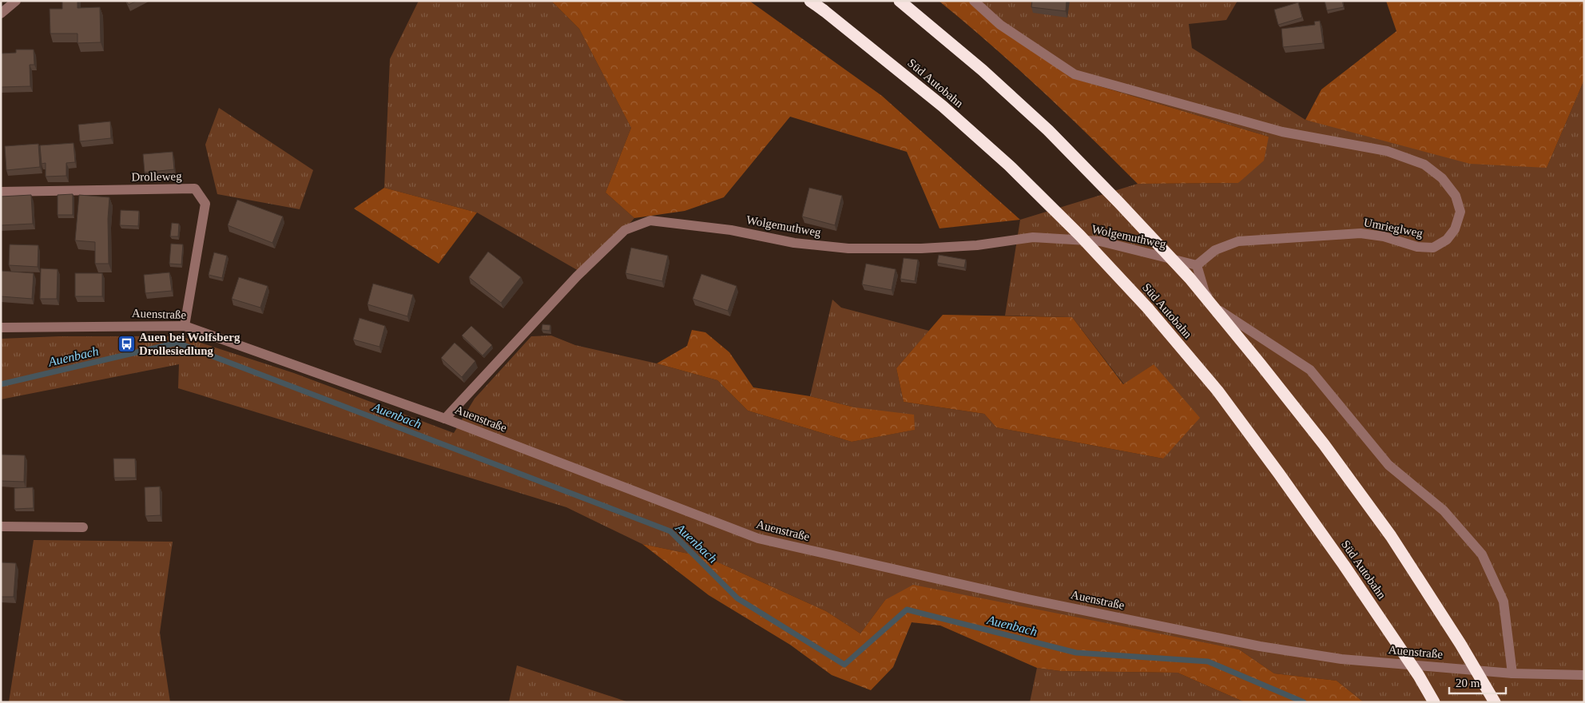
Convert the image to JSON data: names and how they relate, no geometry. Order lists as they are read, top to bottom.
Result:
{
  "streets": {
    "highway": ["Süd Autobahn"],
    "street": [
      "Drolleweg",
      "Wolgemuthweg",
      "Umrieglweg",
      "Auenstraße"
    ]
  },
  "crossings": [
    ["Drolleweg", "Auenstraße"],
    ["Wolgemuthweg", "Umrieglweg"],
    ["Wolgemuthweg", "Auenstraße"]
  ],
  "water": ["Auenbach"],
  "places": {
    "bus stop": ["Auen bei Wolfsberg Drollesiedlung"]
  },
  "scale_bar": "20 m"
}
